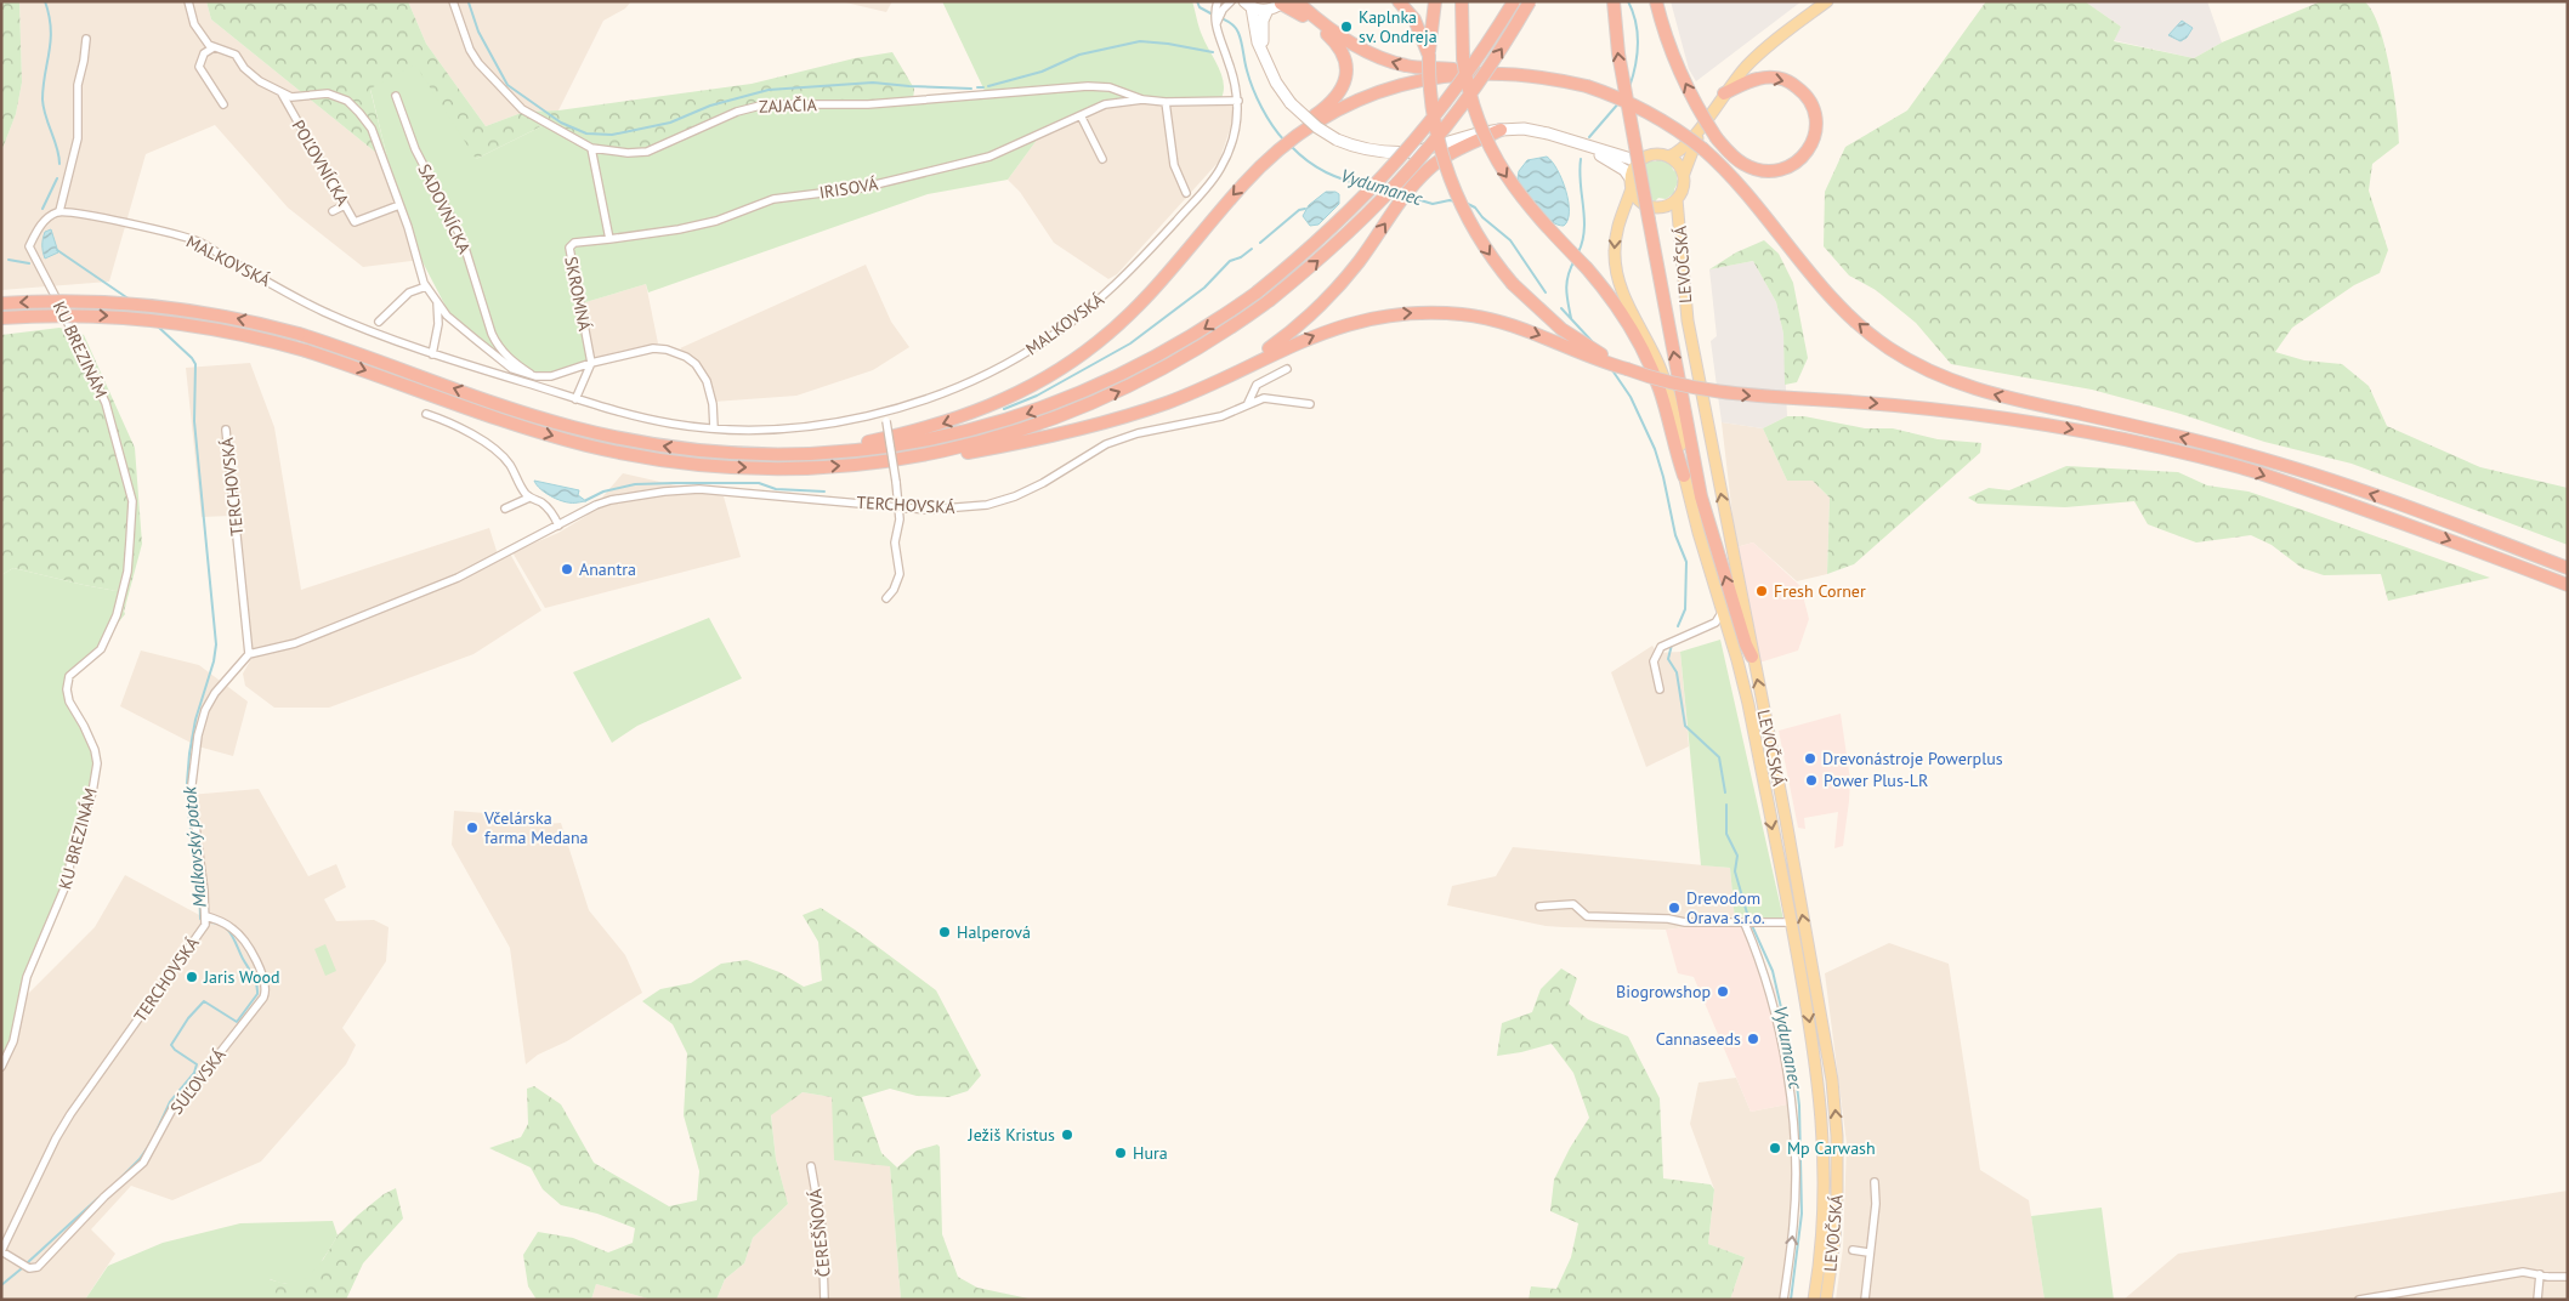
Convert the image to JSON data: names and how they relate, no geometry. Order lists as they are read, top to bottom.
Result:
{
  "streets": {
    "main road": ["LEVOČSKÁ"],
    "street": [
      "ZAJAČIA",
      "POĽOVNÍCKA",
      "IRISOVÁ",
      "SADOVNÍCKA",
      "MALKOVSKÁ",
      "SKROMNÁ",
      "KU BREZINÁM",
      "TERCHOVSKÁ",
      "SÚĽOVSKÁ",
      "ČEREŠŇOVÁ"
    ]
  },
  "crossings": [
    ["ZAJAČIA", "IRISOVÁ"],
    ["ZAJAČIA", "MALKOVSKÁ"],
    ["IRISOVÁ", "SKROMNÁ"],
    ["MALKOVSKÁ", "KU BREZINÁM"],
    ["MALKOVSKÁ", "TERCHOVSKÁ"],
    ["TERCHOVSKÁ", "SÚĽOVSKÁ"]
  ],
  "water": ["Vydumanec", "Malkovský potok"],
  "places": [
    "Kaplnka sv. Ondreja",
    "Anantra",
    "Fresh Corner",
    "Drevonástroje Powerplus",
    "Power Plus-LR",
    "Včelárska farma Medana",
    "Drevodom Orava s.r.o.",
    "Halperová",
    "Jaris Wood",
    "Biogrowshop",
    "Cannaseeds",
    "Ježiš Kristus",
    "Mp Carwash",
    "Hura"
  ]
}
